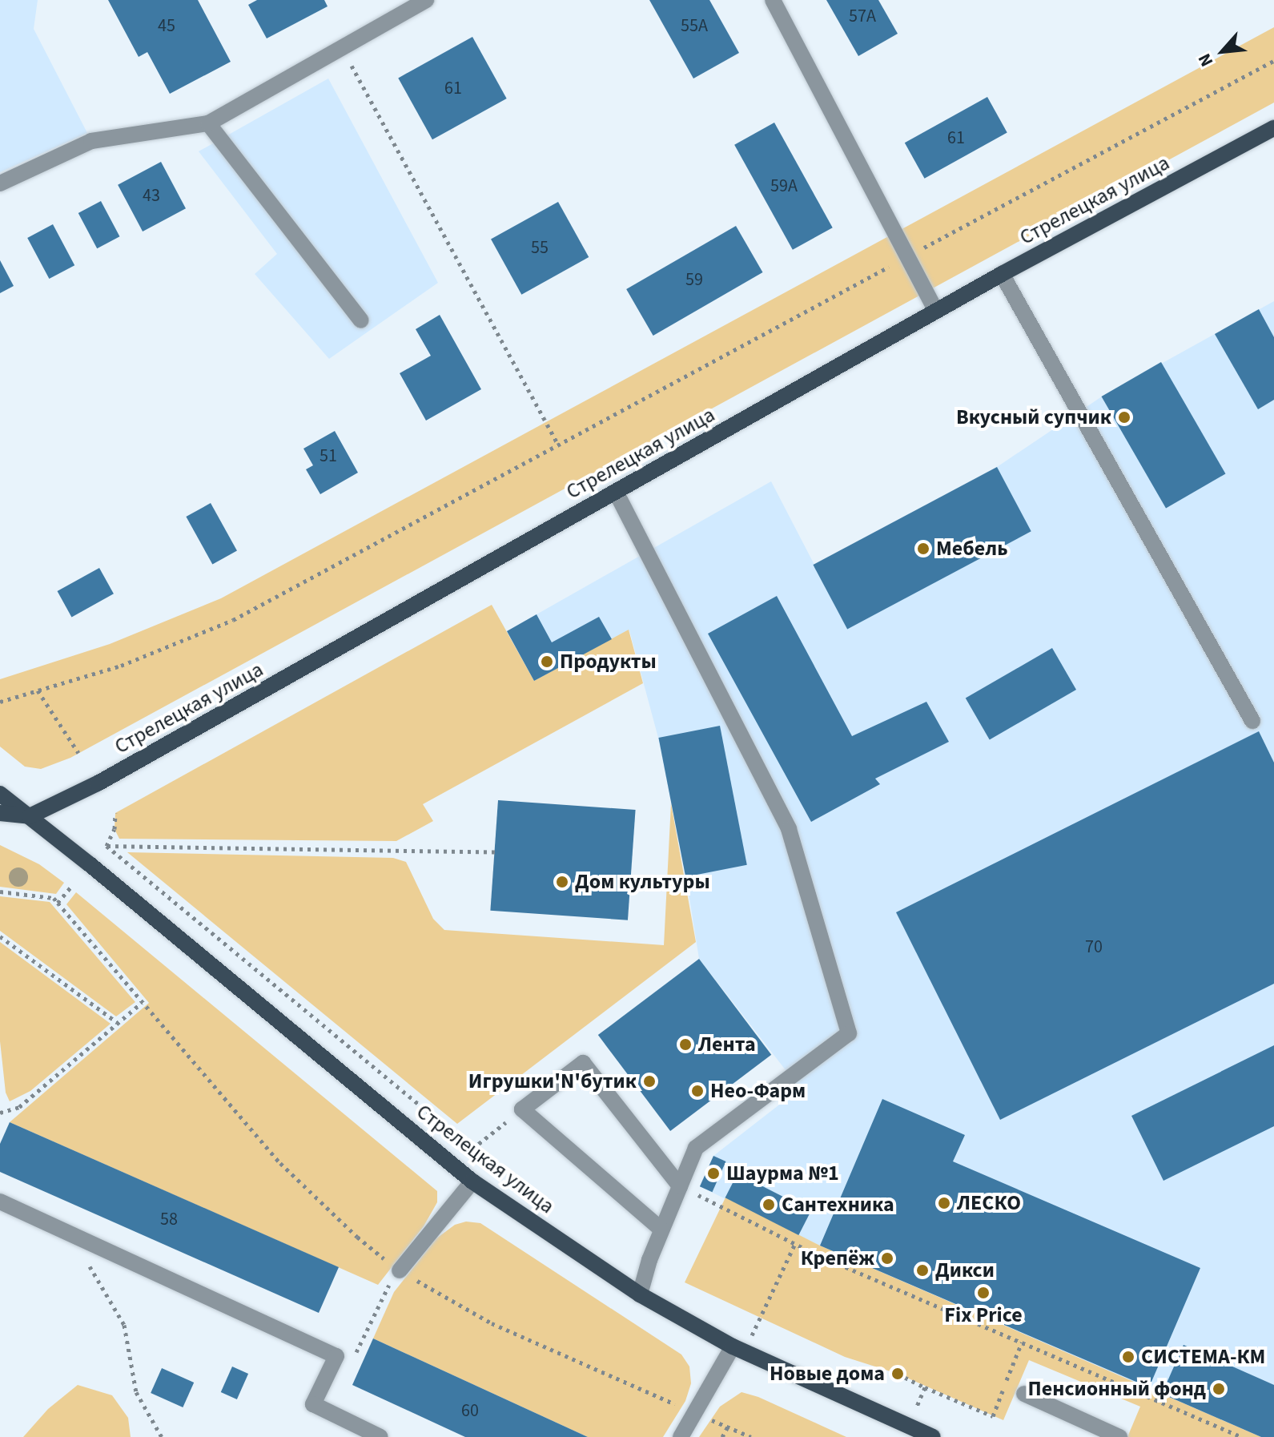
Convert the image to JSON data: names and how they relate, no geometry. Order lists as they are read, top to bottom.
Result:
{
  "streets": {
    "main road": ["Стрелецкая улица"]
  },
  "places": [
    "Вкусный супчик",
    "Мебель",
    "Продукты",
    "Дом культуры",
    "Лента",
    "Игрушки'N'бутик",
    "Нео-Фарм",
    "Шаурма №1",
    "ЛЕСКО",
    "Сантехника",
    "Крепёж",
    "Дикси",
    "Fix Price",
    "СИСТЕМА-КМ",
    "Новые дома",
    "Пенсионный фонд"
  ],
  "house_numbers": [
    "57А",
    "45",
    "55А",
    "61",
    "61",
    "59А",
    "43",
    "55",
    "59",
    "51",
    "70",
    "58",
    "60"
  ],
  "north": "bottom left"
}
